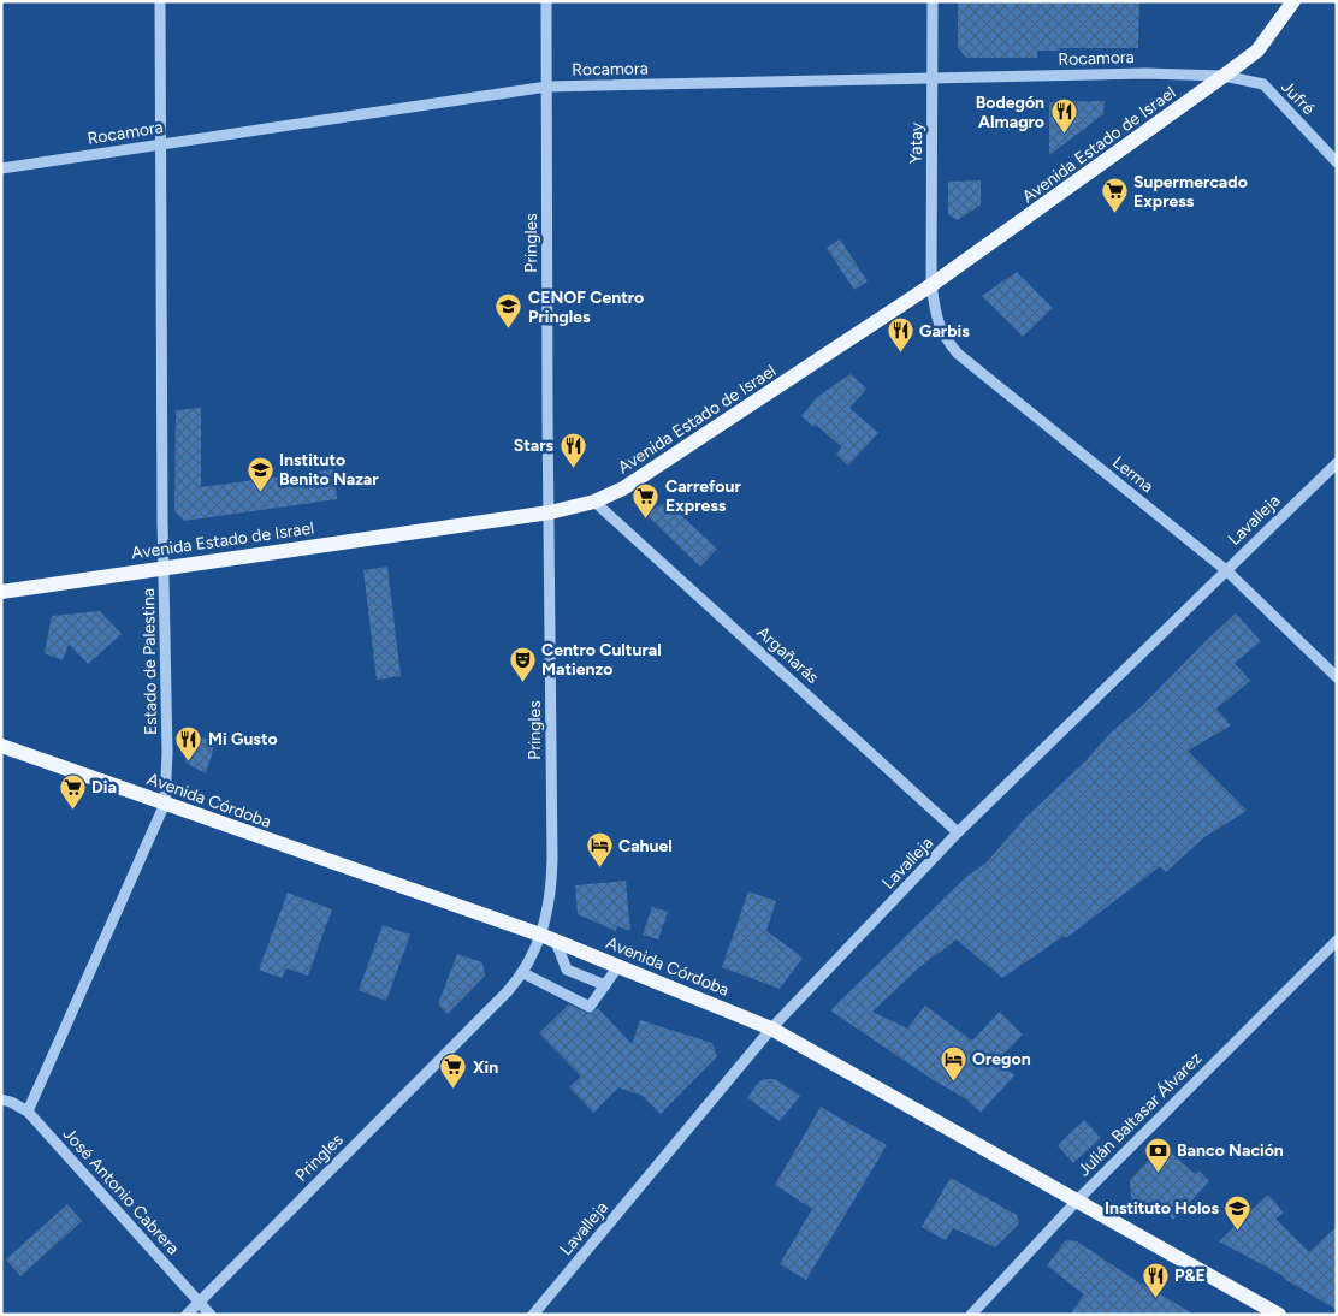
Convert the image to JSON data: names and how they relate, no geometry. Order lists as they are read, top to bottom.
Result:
{
  "streets": {
    "main road": ["Avenida Estado de Israel", "Avenida Córdoba"],
    "street": [
      "Rocamora",
      "Jufré",
      "Yatay",
      "Pringles",
      "Lerma",
      "Lavalleja",
      "Argañarás",
      "Estado de Palestina",
      "Julián Baltasar Álvarez",
      "José Antonio Cabrera"
    ]
  },
  "crossings": [
    ["Rocamora", "Jufré"],
    ["Rocamora", "Yatay"],
    ["Rocamora", "Avenida Estado de Israel"],
    ["Rocamora", "Pringles"],
    ["Rocamora", "Estado de Palestina"],
    ["Jufré", "Avenida Estado de Israel"],
    ["Yatay", "Avenida Estado de Israel"],
    ["Yatay", "Lerma"],
    ["Avenida Estado de Israel", "Pringles"],
    ["Avenida Estado de Israel", "Lerma"],
    ["Avenida Estado de Israel", "Argañarás"],
    ["Avenida Estado de Israel", "Estado de Palestina"],
    ["Pringles", "Avenida Córdoba"],
    ["Pringles", "José Antonio Cabrera"],
    ["Lerma", "Lavalleja"],
    ["Lavalleja", "Argañarás"],
    ["Lavalleja", "Avenida Córdoba"],
    ["Estado de Palestina", "Avenida Córdoba"],
    ["Estado de Palestina", "José Antonio Cabrera"],
    ["Avenida Córdoba", "Julián Baltasar Álvarez"]
  ],
  "places": {
    "restaurant": [
      "Bodegón Almagro",
      "Garbis",
      "Stars",
      "Mi Gusto",
      "P&E"
    ],
    "supermarket": [
      "Supermercado Express",
      "Carrefour Express",
      "Dia",
      "Xin"
    ],
    "school or university": ["CENOF Centro Pringles", "Instituto Benito Nazar", "Instituto Holos"],
    "theatre": ["Centro Cultural Matienzo"],
    "hotel": ["Cahuel", "Oregon"],
    "bank": ["Banco Nación"]
  }
}
